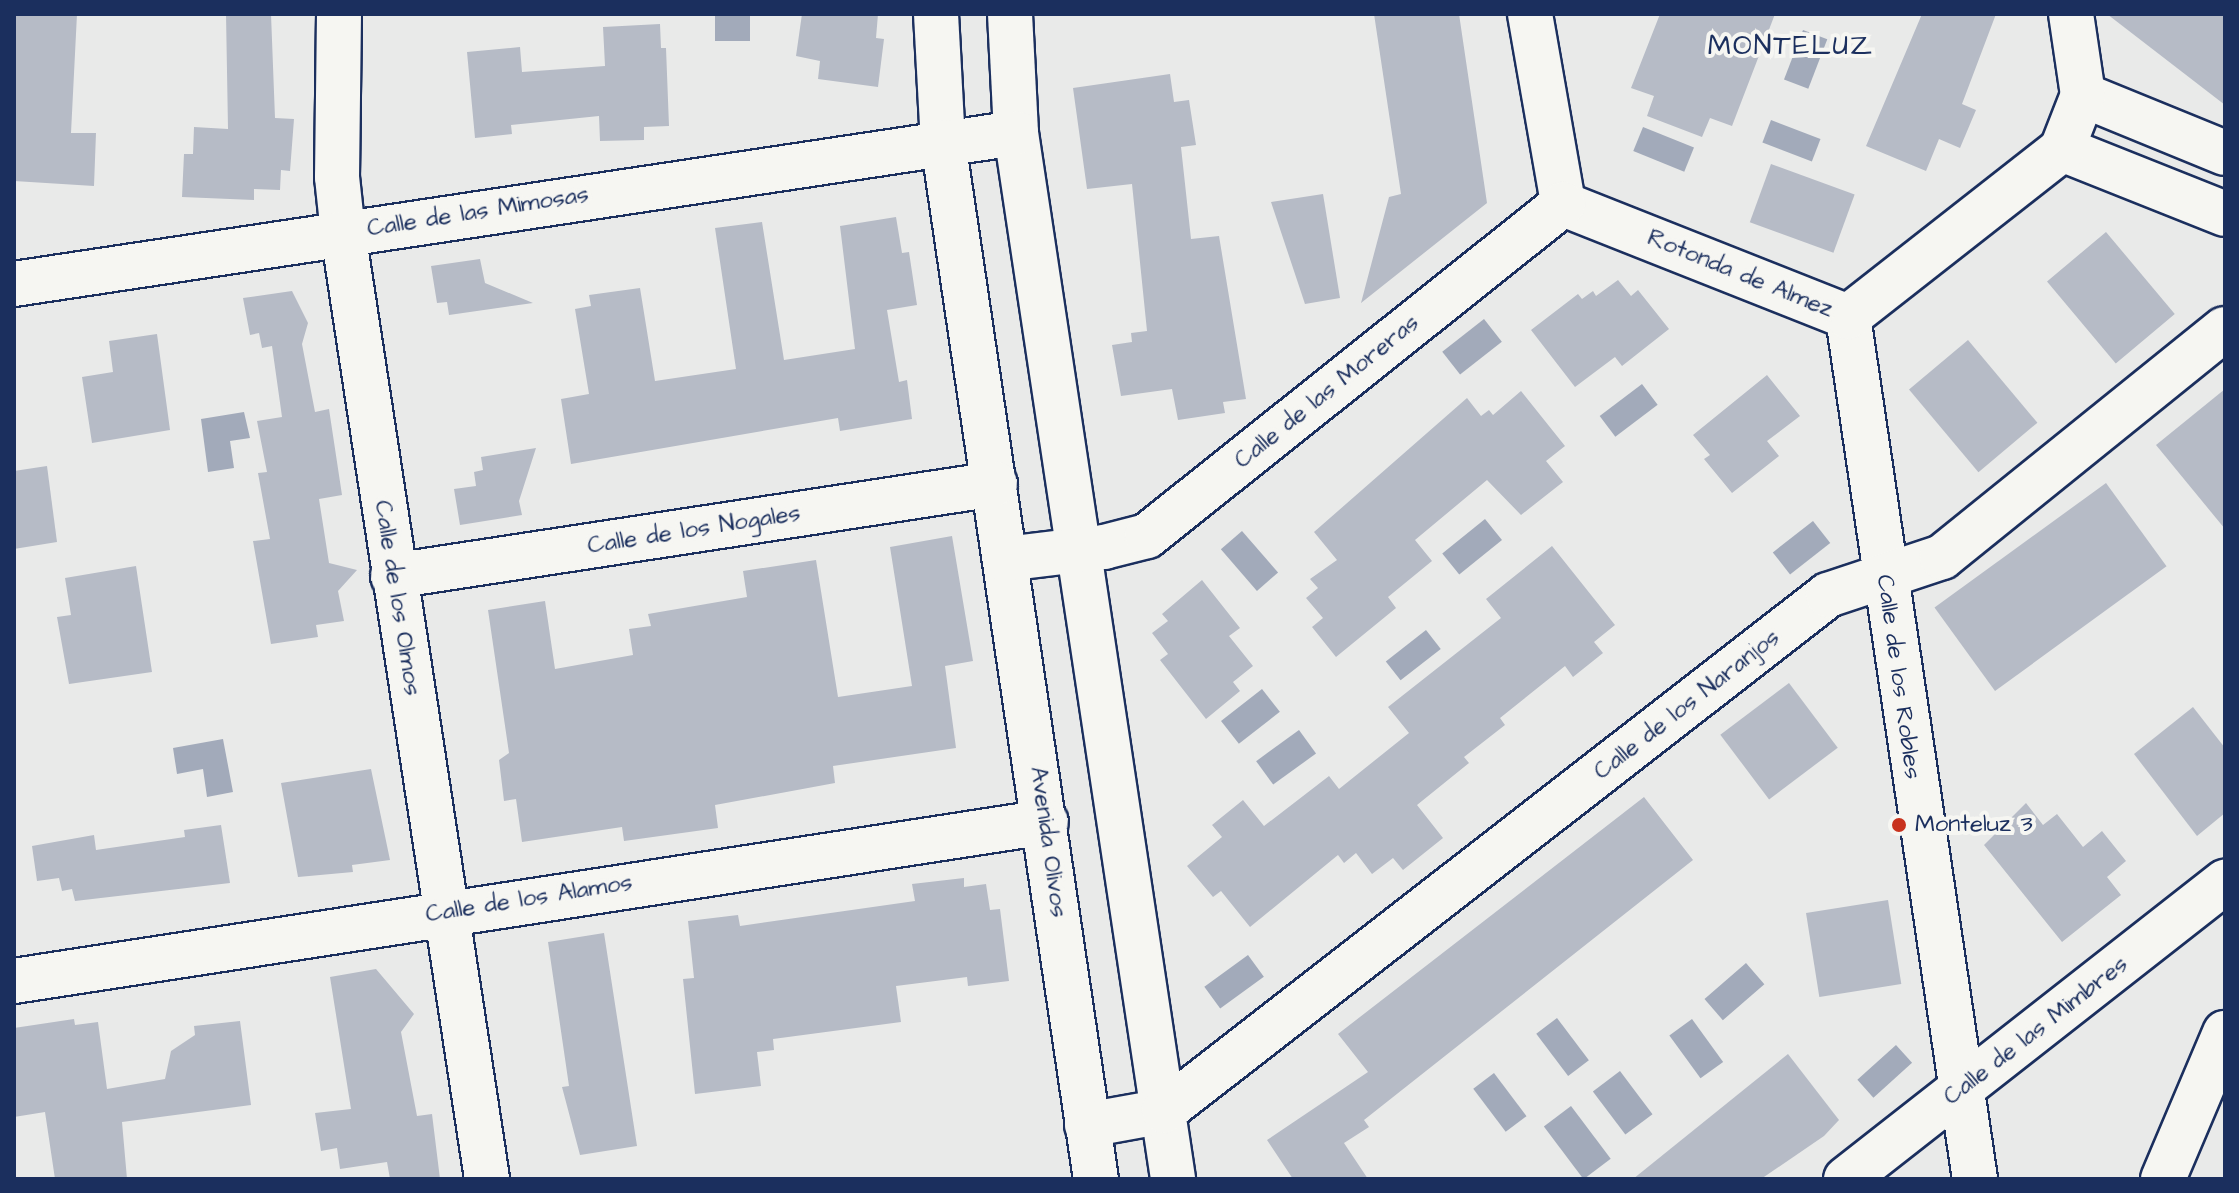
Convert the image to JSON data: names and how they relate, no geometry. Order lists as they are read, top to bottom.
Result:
{
  "streets": {
    "street": [
      "Calle de las Mimosas",
      "Rotonda de Almez",
      "Calle de las Moreras",
      "Calle de los Nogales",
      "Calle de los Olmos",
      "Calle de los Robles",
      "Calle de los Naranjos",
      "Avenida Olivos",
      "Calle de los Alamos",
      "Calle de las Mimbres"
    ]
  },
  "crossings": [
    ["Calle de las Mimosas", "Calle de los Olmos"],
    ["Calle de las Mimosas", "Avenida Olivos"],
    ["Rotonda de Almez", "Calle de las Moreras"],
    ["Rotonda de Almez", "Calle de los Robles"],
    ["Calle de los Nogales", "Calle de los Olmos"],
    ["Calle de los Nogales", "Avenida Olivos"],
    ["Calle de los Olmos", "Calle de los Alamos"],
    ["Calle de los Robles", "Calle de los Naranjos"],
    ["Calle de los Robles", "Calle de las Mimbres"],
    ["Avenida Olivos", "Calle de los Alamos"]
  ],
  "districts": ["MONTELUZ"],
  "places": ["Monteluz 3"]
}
